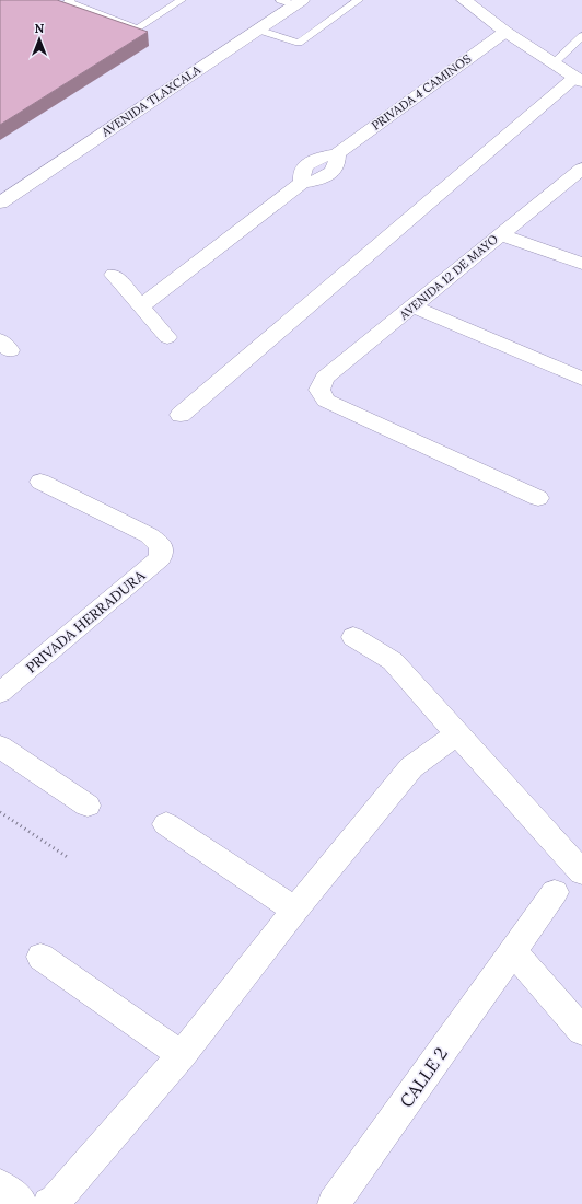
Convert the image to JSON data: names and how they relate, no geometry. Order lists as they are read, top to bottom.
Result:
{
  "streets": {
    "street": [
      "PRIVADA 4 CAMINOS",
      "AVENIDA TLAXCALA",
      "AVENIDA 12 DE MAYO",
      "PRIVADA HERRADURA",
      "CALLE 2"
    ]
  },
  "north": "top"
}
